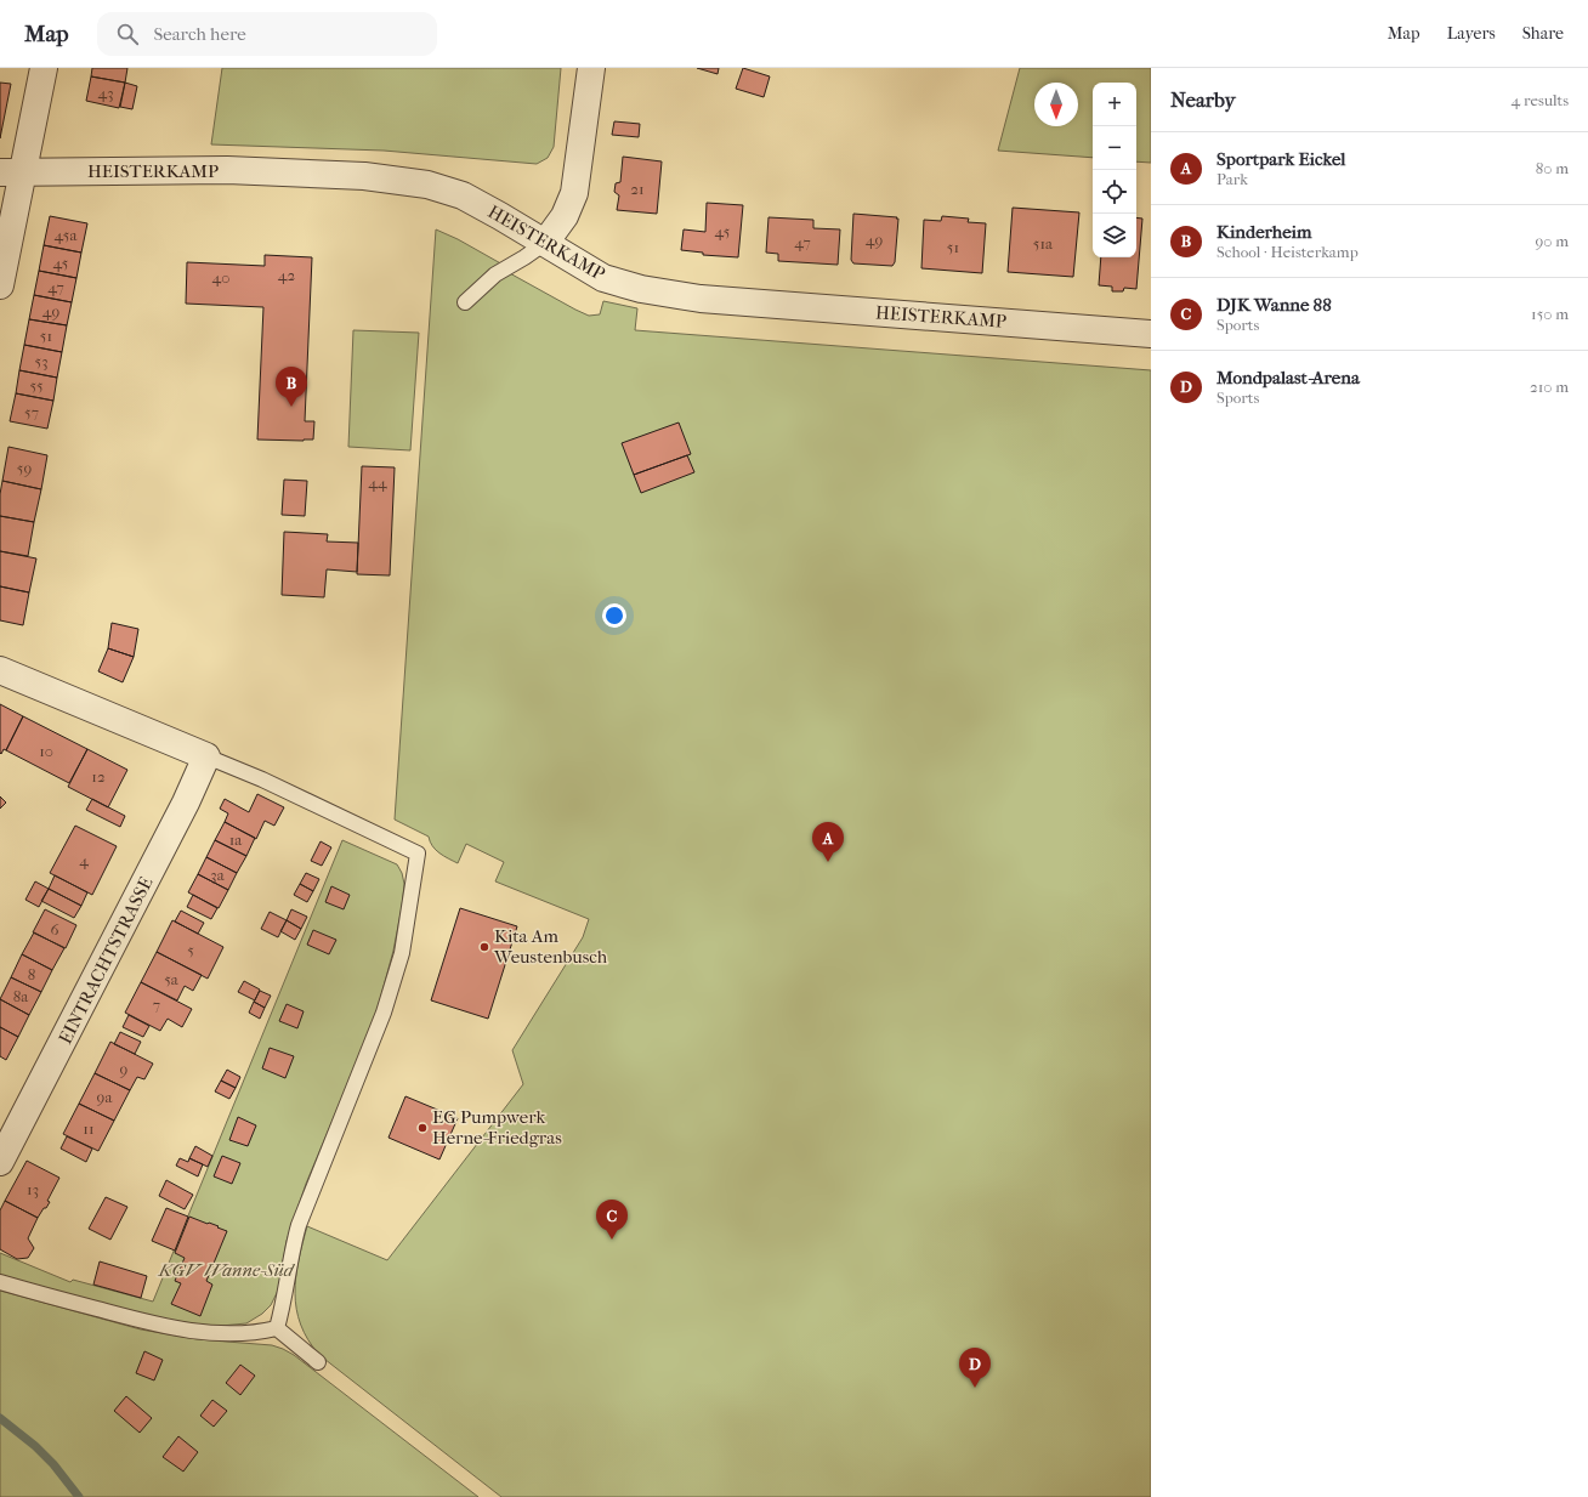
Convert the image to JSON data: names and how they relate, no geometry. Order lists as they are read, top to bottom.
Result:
{
  "streets": {
    "street": ["HEISTERKAMP", "EINTRACHTSTRASSE"]
  },
  "parks": ["KGV Wanne-Süd"],
  "places": ["Kita Am Weustenbusch", "EG Pumpwerk Herne-Friedgras"],
  "house_numbers": [
    "43",
    "21",
    "45",
    "45a",
    "49",
    "47",
    "51a",
    "51",
    "45",
    "42",
    "40",
    "47",
    "49",
    "51",
    "53",
    "55",
    "57",
    "59",
    "44",
    "10",
    "12",
    "1a",
    "4",
    "3a",
    "6",
    "5",
    "8",
    "5a",
    "8a",
    "7",
    "9",
    "9a",
    "11",
    "13"
  ],
  "north": "bottom",
  "page": {
    "header": "Map",
    "search": "Search here",
    "nav": ["Map", "Layers", "Share"],
    "heading": ["Nearby", "4 results"],
    "map_buttons": ["+", "−"],
    "list": [
      {
        "mark": "A",
        "name": "Sportpark Eickel",
        "note": "Park",
        "value": "80 m"
      },
      {
        "mark": "B",
        "name": "Kinderheim",
        "note": "School · Heisterkamp",
        "value": "90 m"
      },
      {
        "mark": "C",
        "name": "DJK Wanne 88",
        "note": "Sports",
        "value": "150 m"
      },
      {
        "mark": "D",
        "name": "Mondpalast-Arena",
        "note": "Sports",
        "value": "210 m"
      }
    ],
    "pins": [
      "B",
      "A",
      "C",
      "D"
    ]
  }
}
